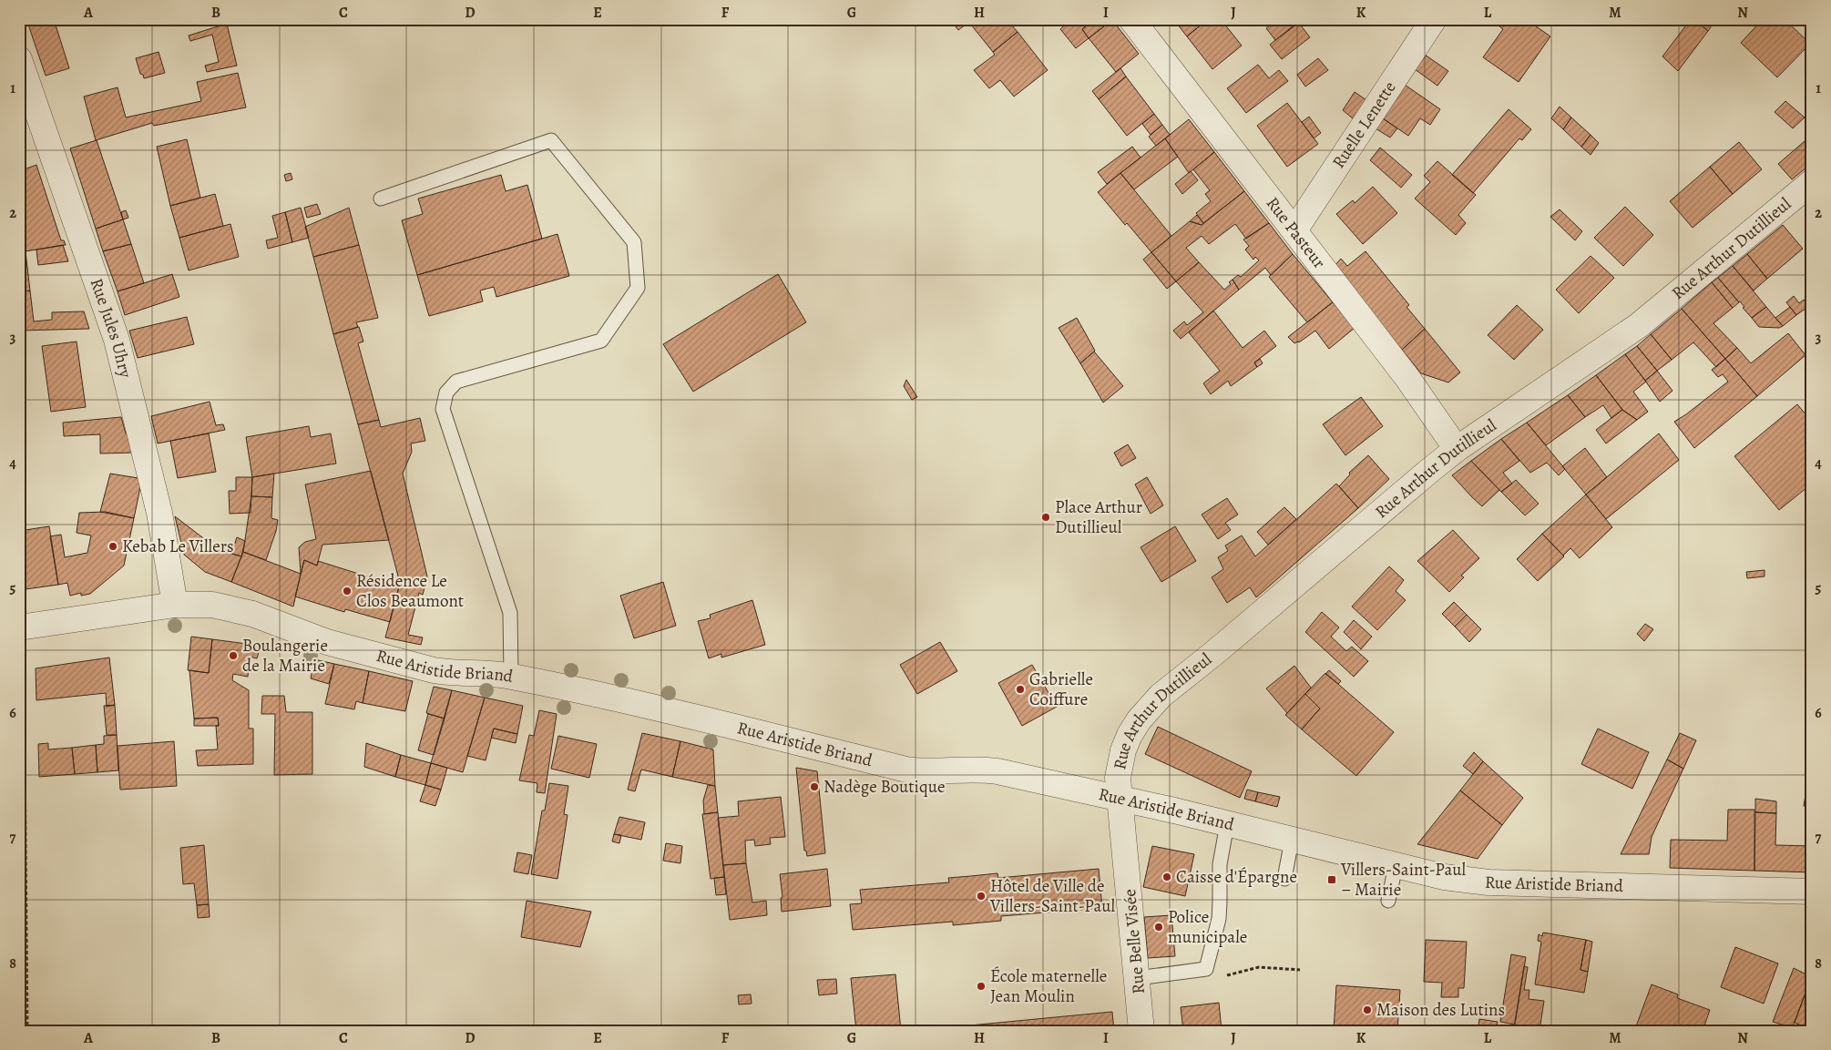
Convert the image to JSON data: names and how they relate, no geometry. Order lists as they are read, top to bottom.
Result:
{
  "streets": {
    "street": [
      "Ruelle Lenette",
      "Rue Pasteur",
      "Rue Arthur Dutillieul",
      "Rue Jules Uhry",
      "Rue Aristide Briand",
      "Rue Belle Visée"
    ]
  },
  "crossings": [
    ["Ruelle Lenette", "Rue Pasteur"],
    ["Rue Pasteur", "Rue Arthur Dutillieul"],
    ["Rue Arthur Dutillieul", "Rue Aristide Briand"],
    ["Rue Arthur Dutillieul", "Rue Belle Visée"],
    ["Rue Jules Uhry", "Rue Aristide Briand"],
    ["Rue Aristide Briand", "Rue Belle Visée"]
  ],
  "places": {
    "other": [
      "Place Arthur Dutillieul",
      "Kebab Le Villers",
      "Résidence Le Clos Beaumont",
      "Boulangerie de la Mairie",
      "Gabrielle Coiffure",
      "Nadège Boutique",
      "Caisse d'Épargne",
      "Hôtel de Ville de Villers-Saint-Paul",
      "Police municipale",
      "École maternelle Jean Moulin",
      "Maison des Lutins"
    ],
    "transit": ["Villers-Saint-Paul – Mairie"]
  },
  "grid": {
    "columns": [
      "A",
      "B",
      "C",
      "D",
      "E",
      "F",
      "G",
      "H",
      "I",
      "J",
      "K",
      "L",
      "M",
      "N"
    ],
    "rows": [
      "1",
      "2",
      "3",
      "4",
      "5",
      "6",
      "7",
      "8"
    ]
  }
}
